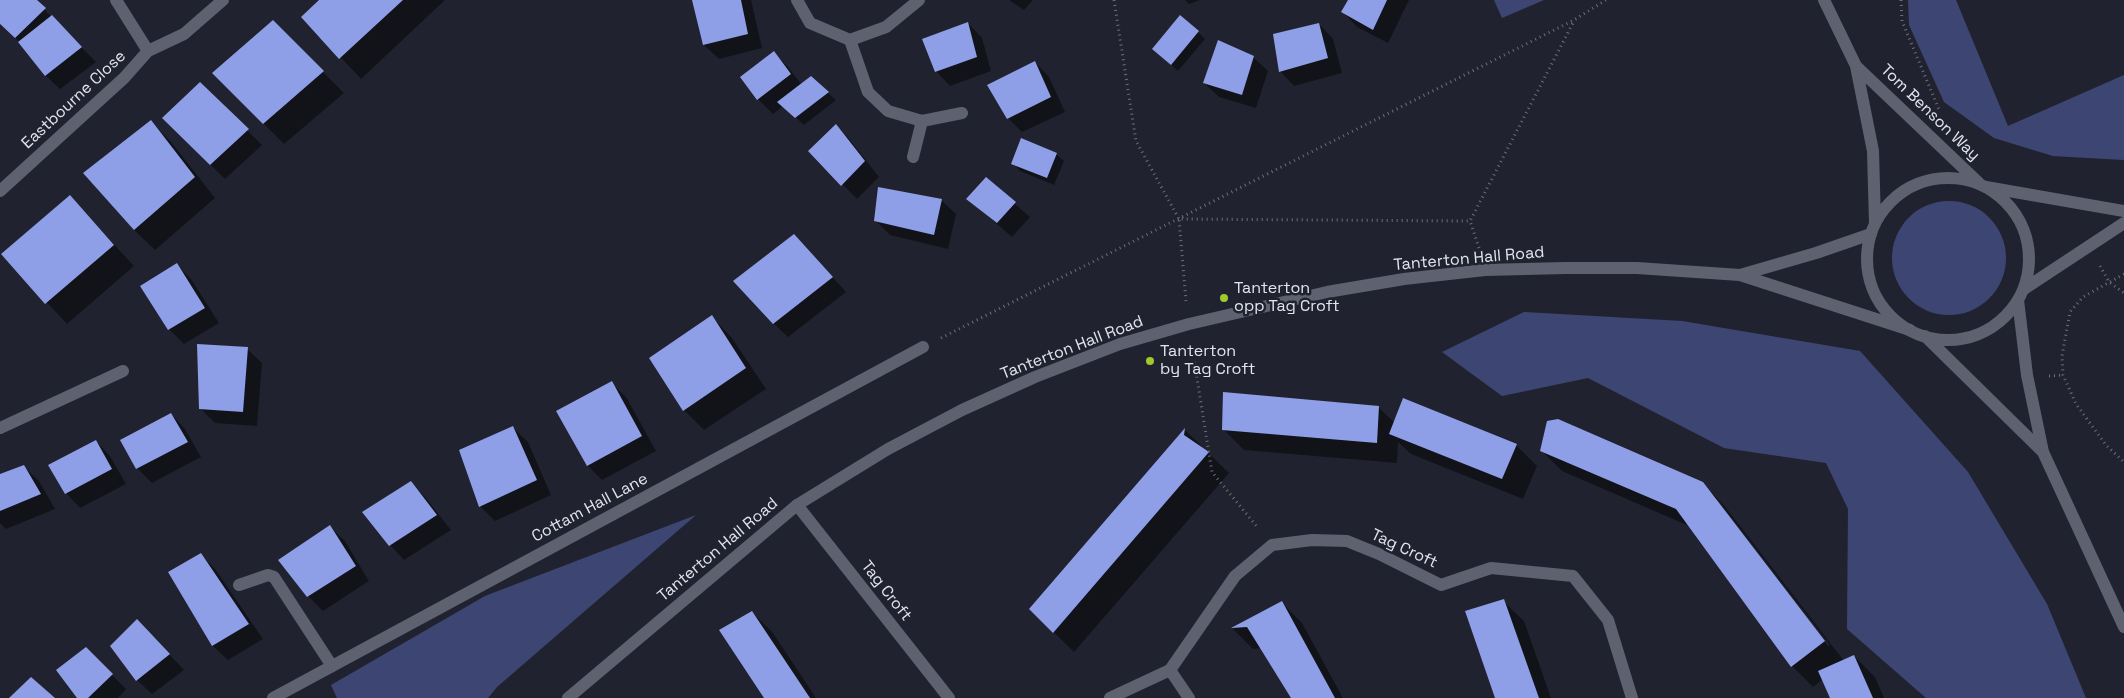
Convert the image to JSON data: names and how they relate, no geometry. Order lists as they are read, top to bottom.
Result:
{
  "streets": {
    "street": [
      "Eastbourne Close",
      "Tom Benson Way",
      "Tanterton Hall Road",
      "Cottam Hall Lane",
      "Tag Croft"
    ]
  },
  "crossings": [
    ["Tom Benson Way", "Tanterton Hall Road"],
    ["Tanterton Hall Road", "Tag Croft"]
  ],
  "places": ["Tanterton opp Tag Croft", "Tanterton by Tag Croft"]
}
